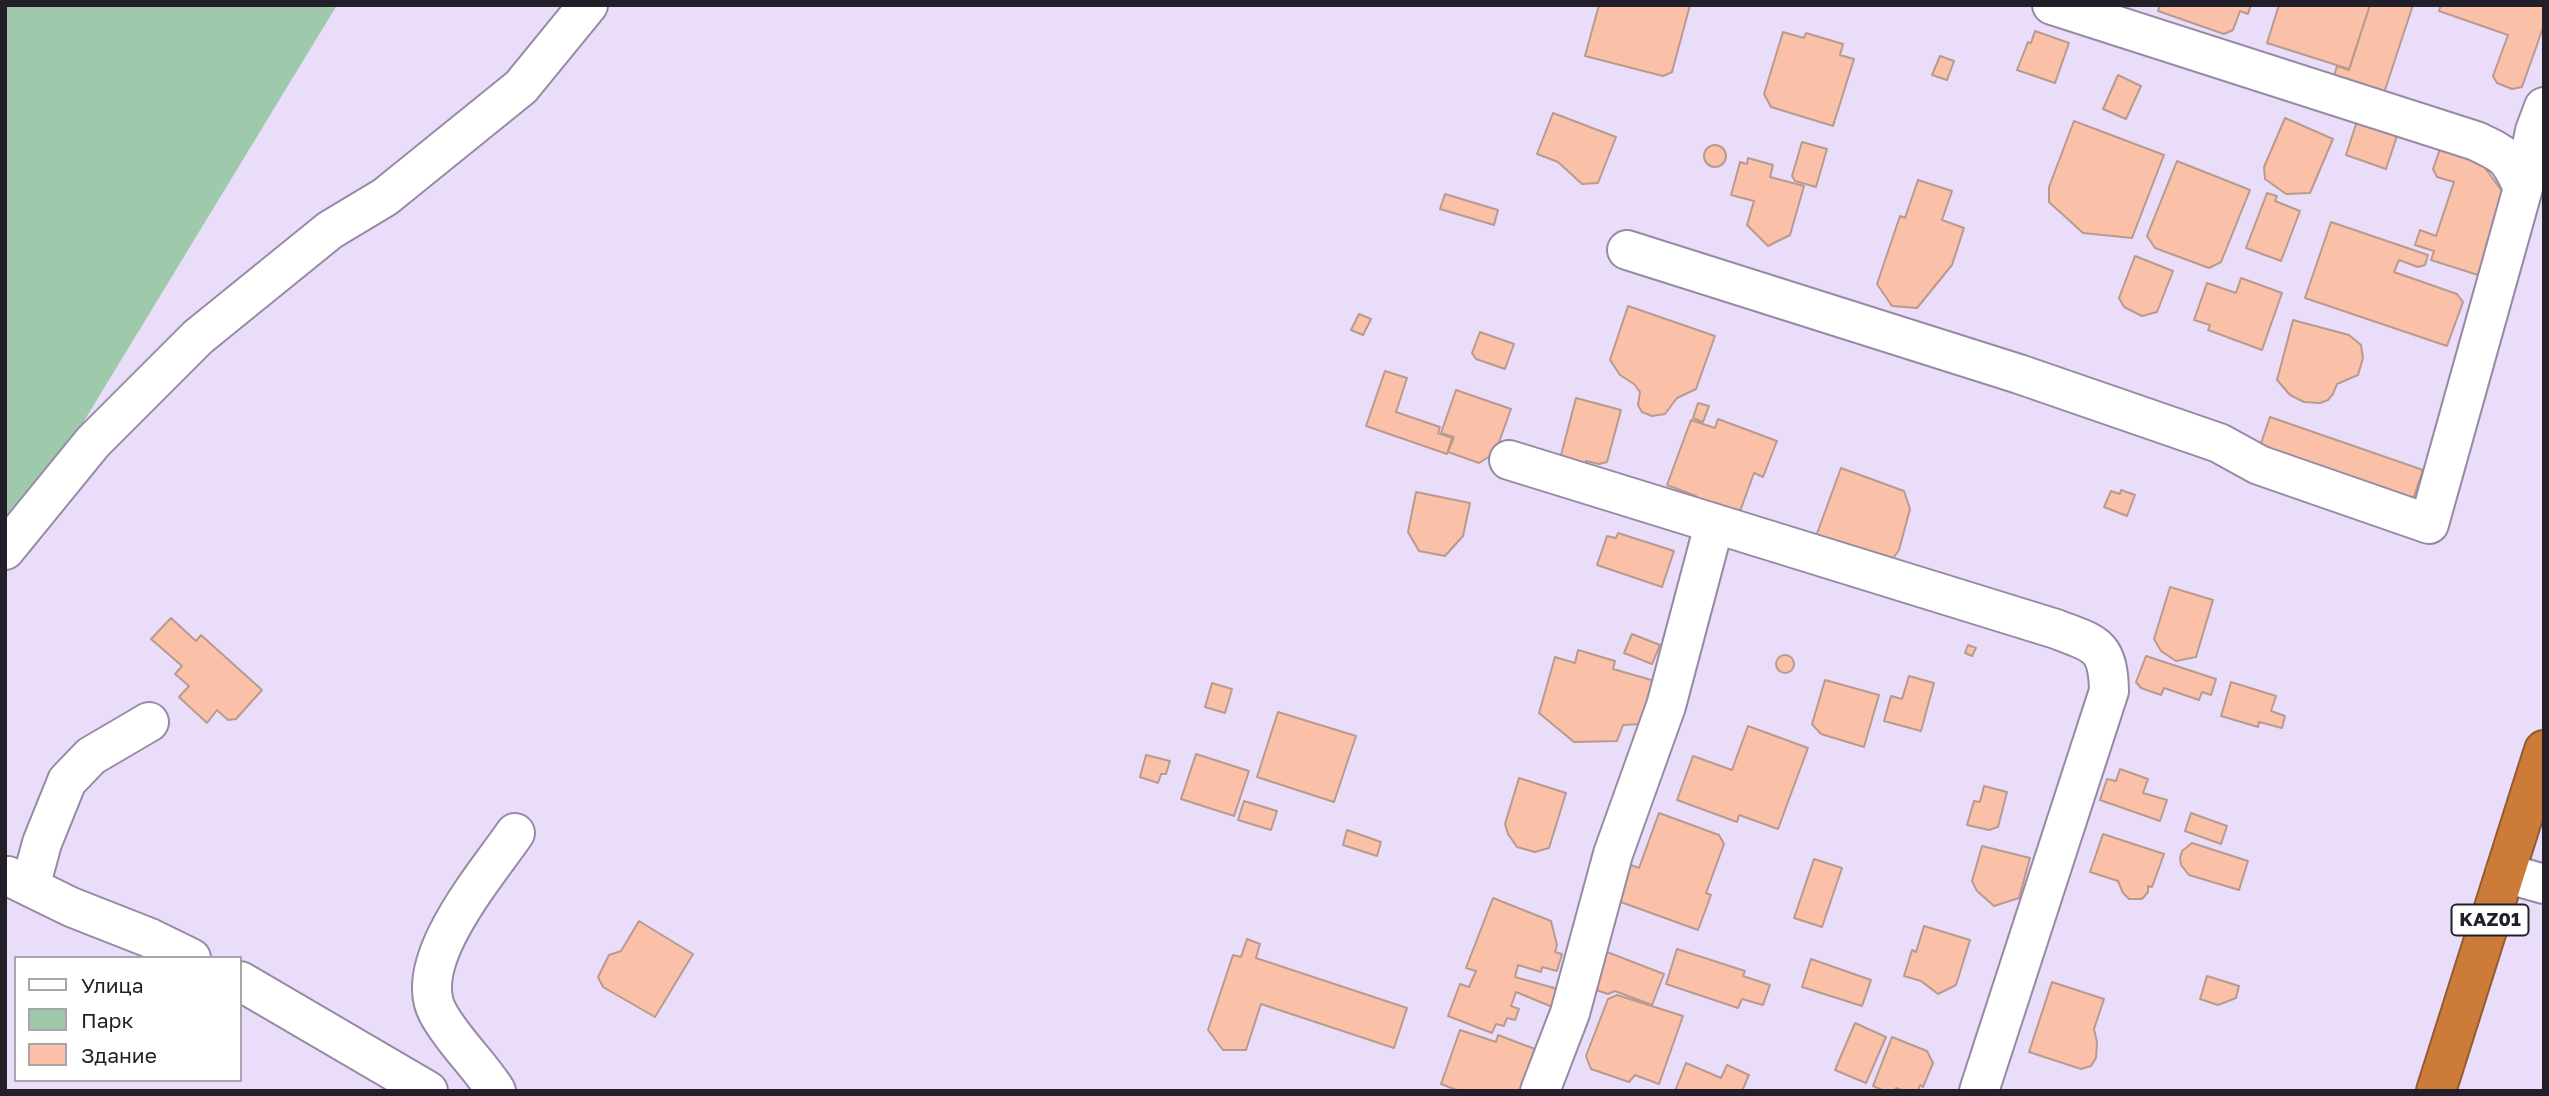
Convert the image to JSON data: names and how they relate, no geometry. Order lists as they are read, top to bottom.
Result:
{
  "streets": {
    "highway": ["KАZ01"]
  },
  "legend": ["Улица", "Парк", "Здание"]
}
